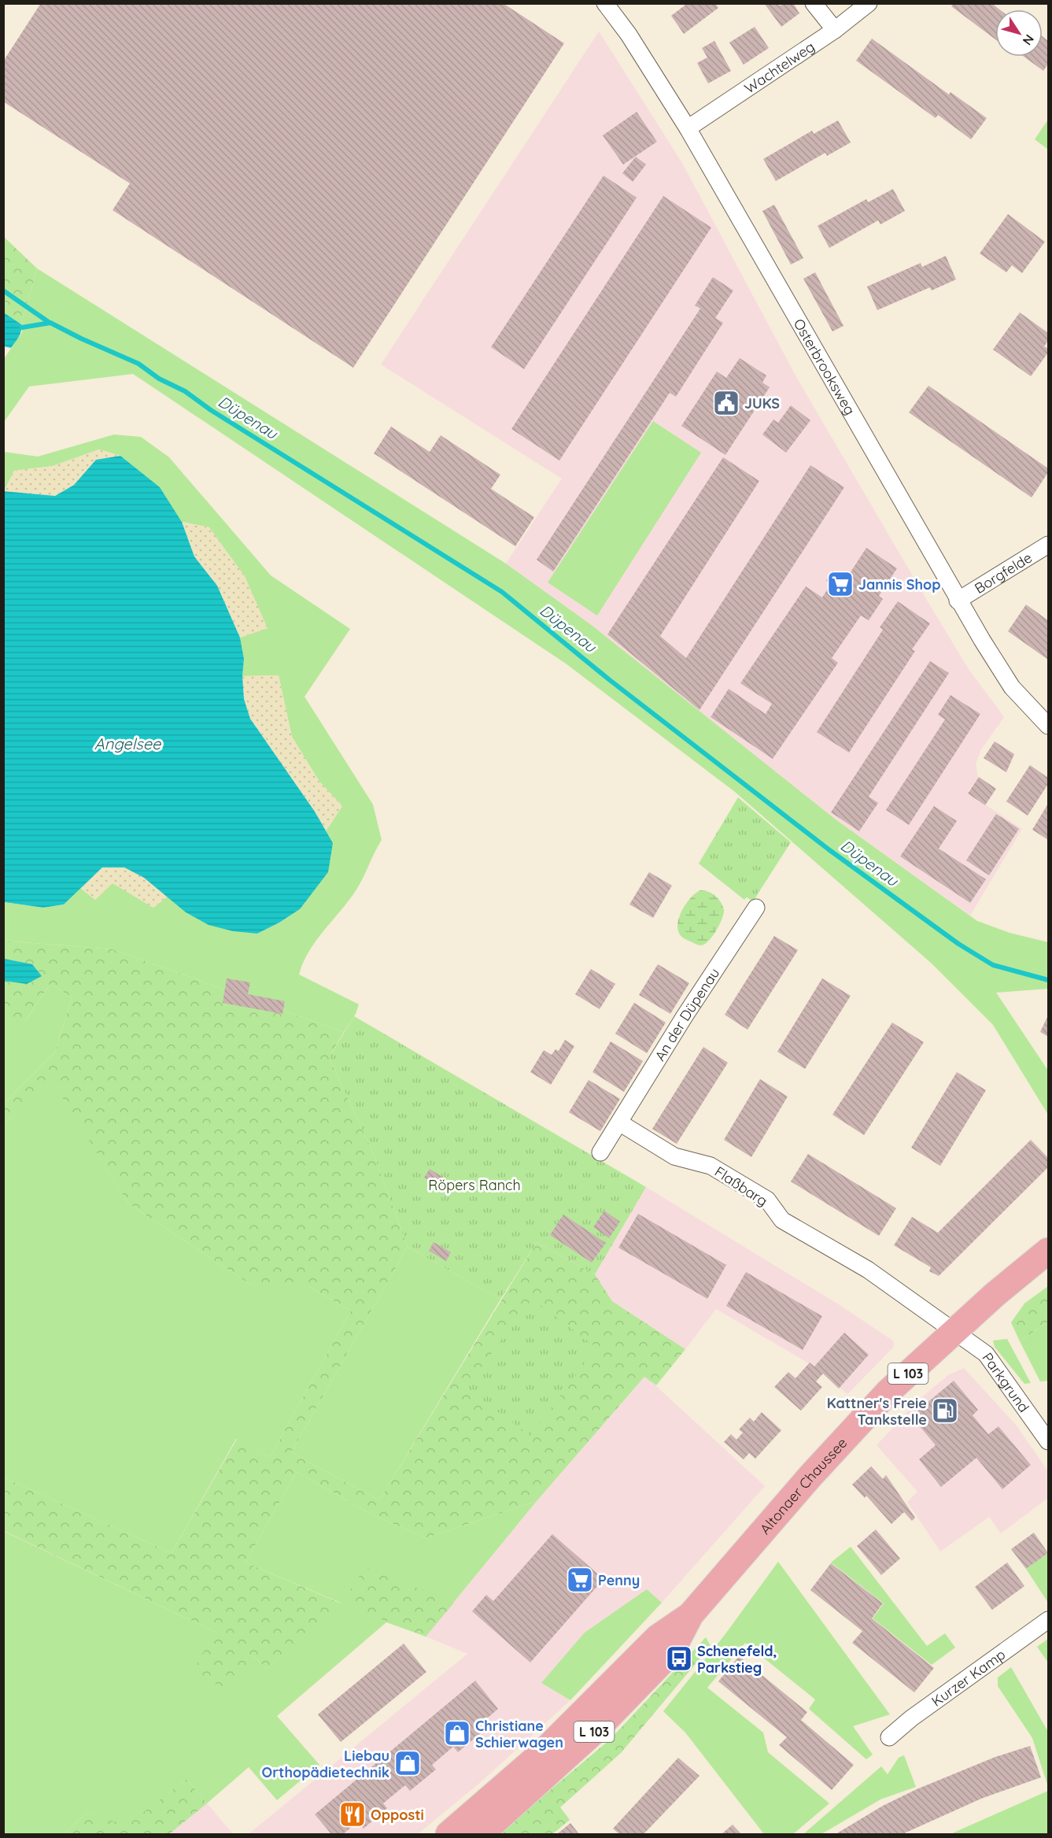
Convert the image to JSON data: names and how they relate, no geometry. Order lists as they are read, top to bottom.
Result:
{
  "streets": {
    "main road": ["L 103", "Altonaer Chaussee"],
    "street": [
      "Wachtelweg",
      "Osterbrooksweg",
      "Borgfelde",
      "An der Düpenau",
      "Flaßbarg",
      "Parkgrund",
      "Kurzer Kamp"
    ]
  },
  "crossings": [
    ["Wachtelweg", "Osterbrooksweg"],
    ["Osterbrooksweg", "Borgfelde"],
    ["An der Düpenau", "Flaßbarg"],
    ["Flaßbarg", "Parkgrund"],
    ["Flaßbarg", "Altonaer Chaussee"],
    ["Parkgrund", "Altonaer Chaussee"]
  ],
  "water": ["Düpenau", "Angelsee"],
  "parks": ["Röpers Ranch"],
  "places": {
    "public building": ["JUKS"],
    "supermarket": ["Jannis Shop", "Penny"],
    "fuel station": ["Kattner's Freie Tankstelle"],
    "bus stop": ["Schenefeld, Parkstieg"],
    "shop": ["Christiane Schierwagen", "Liebau Orthopädietechnik"],
    "restaurant": ["Opposti"]
  },
  "north": "bottom right"
}
